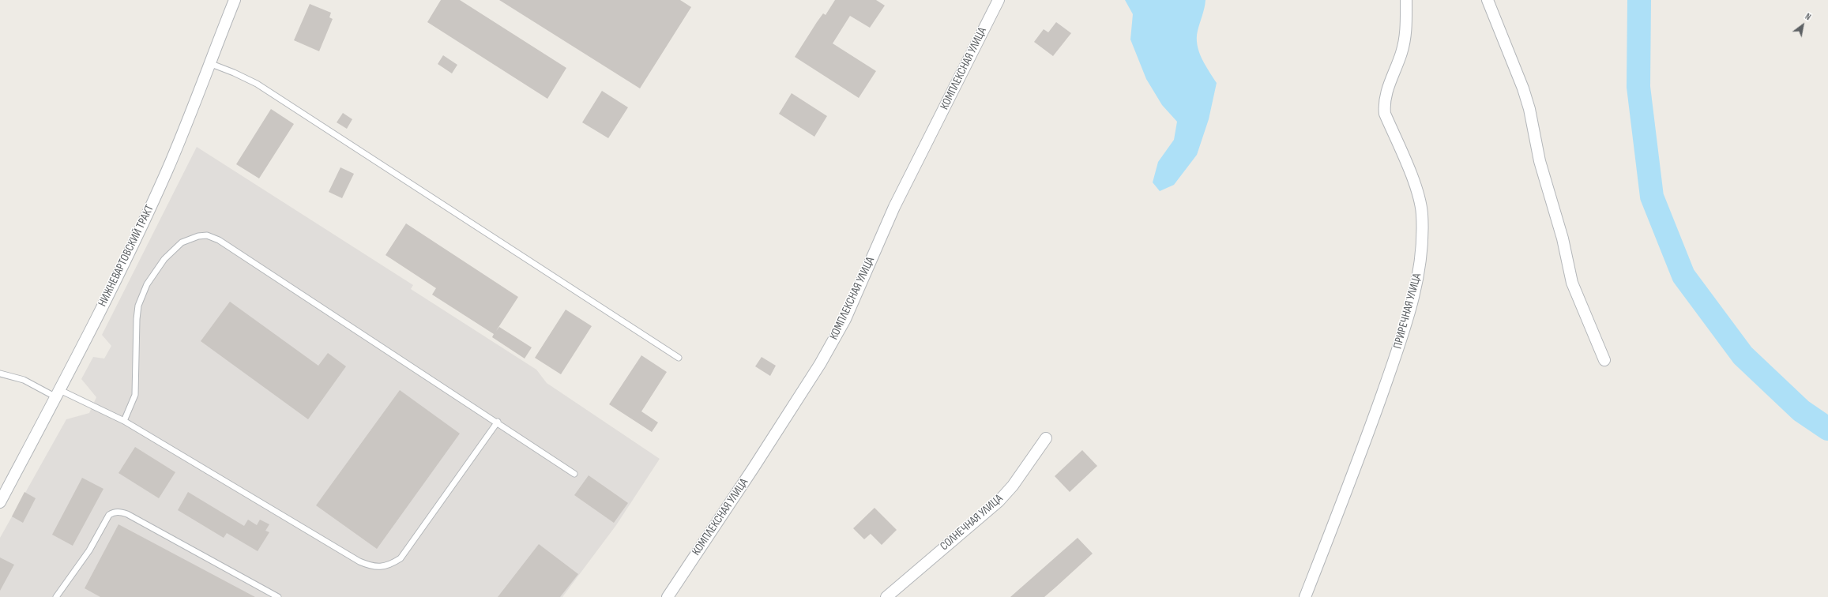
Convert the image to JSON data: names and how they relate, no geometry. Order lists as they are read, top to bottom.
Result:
{
  "streets": {
    "street": [
      "КОМПЛЕКСНАЯ УЛИЦА",
      "НИЖНЕВАРТОВСКИЙ ТРАКТ",
      "ПРИРЕЧНАЯ УЛИЦА",
      "СОЛНЕЧНАЯ УЛИЦА"
    ]
  },
  "north": "top right"
}
